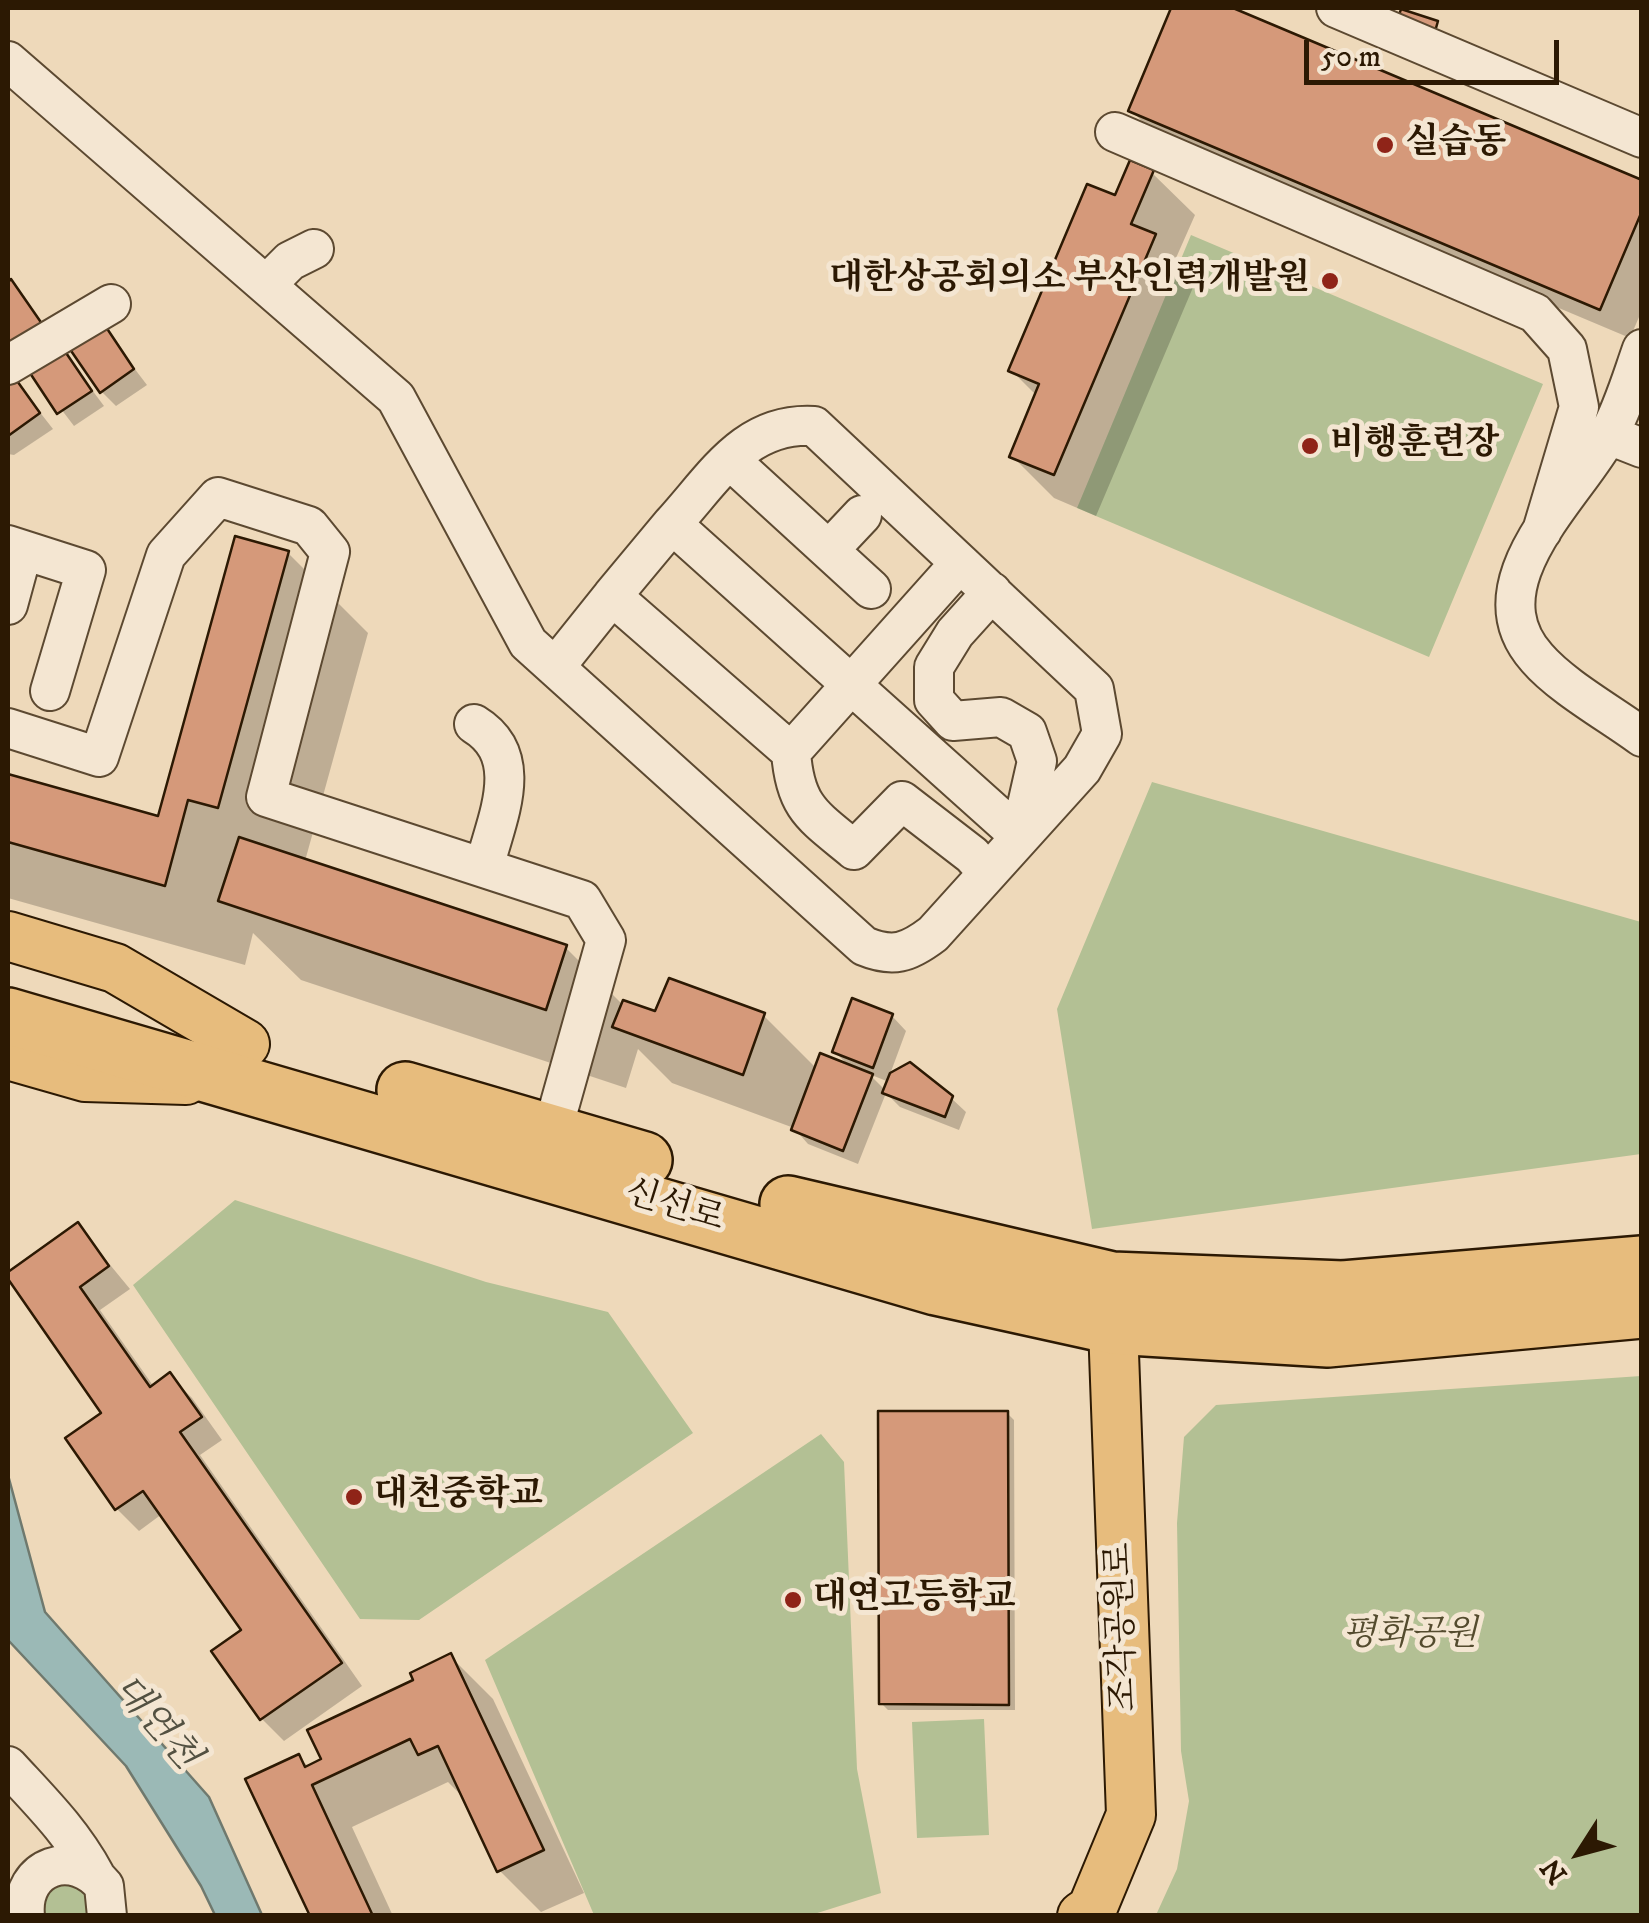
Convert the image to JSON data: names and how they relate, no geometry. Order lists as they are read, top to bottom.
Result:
{
  "streets": {
    "highway": ["신선로"],
    "main road": ["조각공원로"]
  },
  "crossings": [
    ["신선로", "조각공원로"]
  ],
  "water": ["대연천"],
  "parks": ["평화공원"],
  "places": [
    "실습동",
    "대한상공회의소 부산인력개발원",
    "비행훈련장",
    "대천중학교",
    "대연고등학교"
  ],
  "scale_bar": "50 m",
  "north": "bottom left"
}
